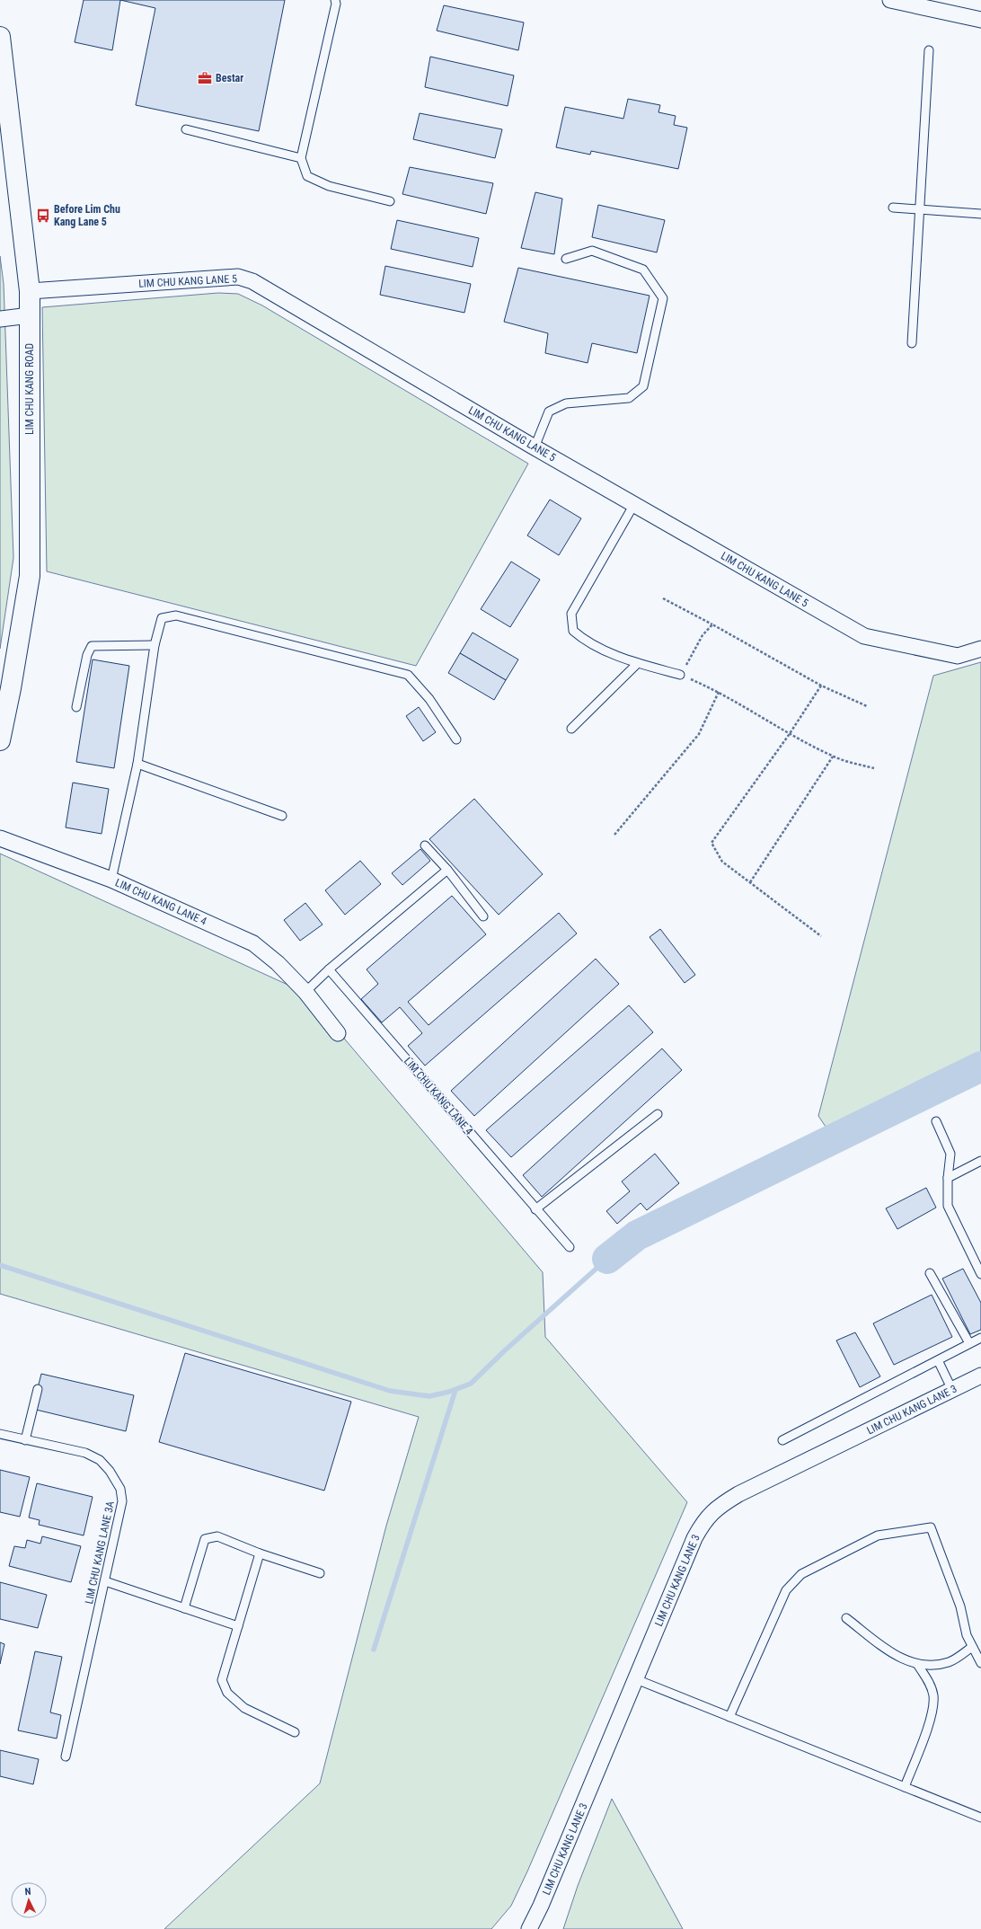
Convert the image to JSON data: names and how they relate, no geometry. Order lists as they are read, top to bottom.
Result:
{
  "streets": {
    "main road": ["LIM CHU KANG ROAD"],
    "street": ["LIM CHU KANG LANE 5", "LIM CHU KANG LANE 4", "LIM CHU KANG LANE 3"],
    "lane": ["LIM CHU KANG LANE 3A"]
  },
  "crossings": [
    ["LIM CHU KANG LANE 5", "LIM CHU KANG ROAD"]
  ],
  "places": {
    "office": ["Bestar"],
    "bus stop": ["Before Lim Chu Kang Lane 5"]
  },
  "north": "top"
}
